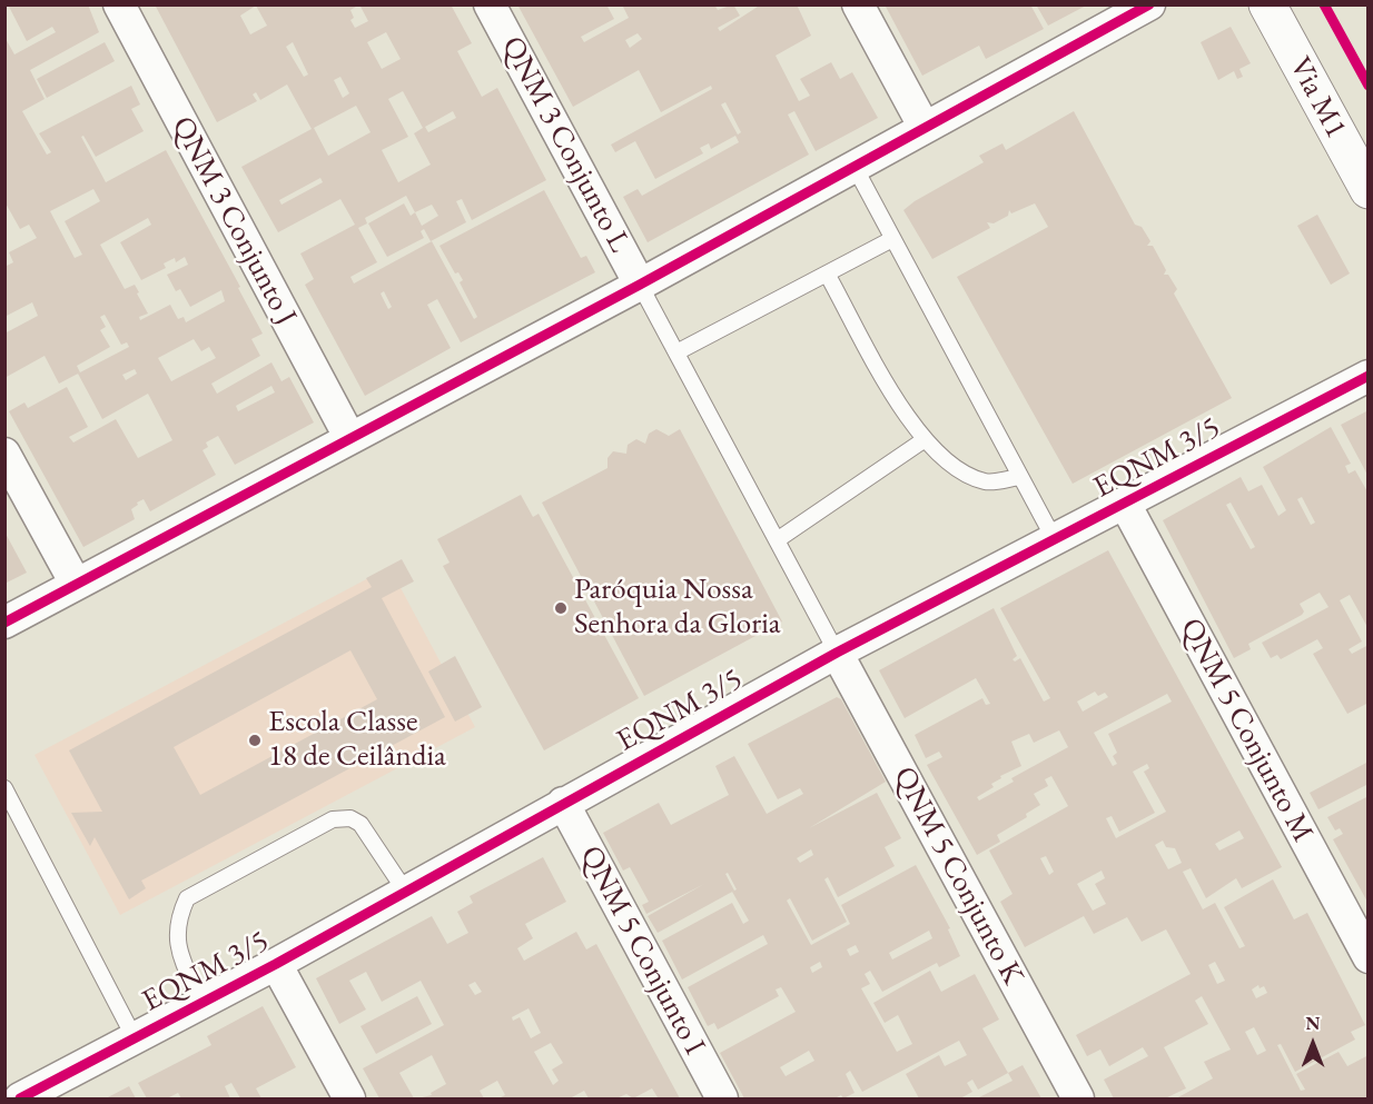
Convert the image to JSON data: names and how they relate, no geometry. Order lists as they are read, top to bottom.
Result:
{
  "streets": {
    "main road": ["Via M1"],
    "street": [
      "QNM 3 Conjunto L",
      "QNM 3 Conjunto J",
      "EQNM 3/5",
      "QNM 5 Conjunto M",
      "QNM 5 Conjunto K",
      "QNM 5 Conjunto I"
    ]
  },
  "crossings": [
    ["EQNM 3/5", "QNM 5 Conjunto M"],
    ["EQNM 3/5", "QNM 5 Conjunto K"],
    ["EQNM 3/5", "QNM 5 Conjunto I"]
  ],
  "places": ["Paróquia Nossa Senhora da Gloria", "Escola Classe 18 de Ceilândia"],
  "north": "top"
}
